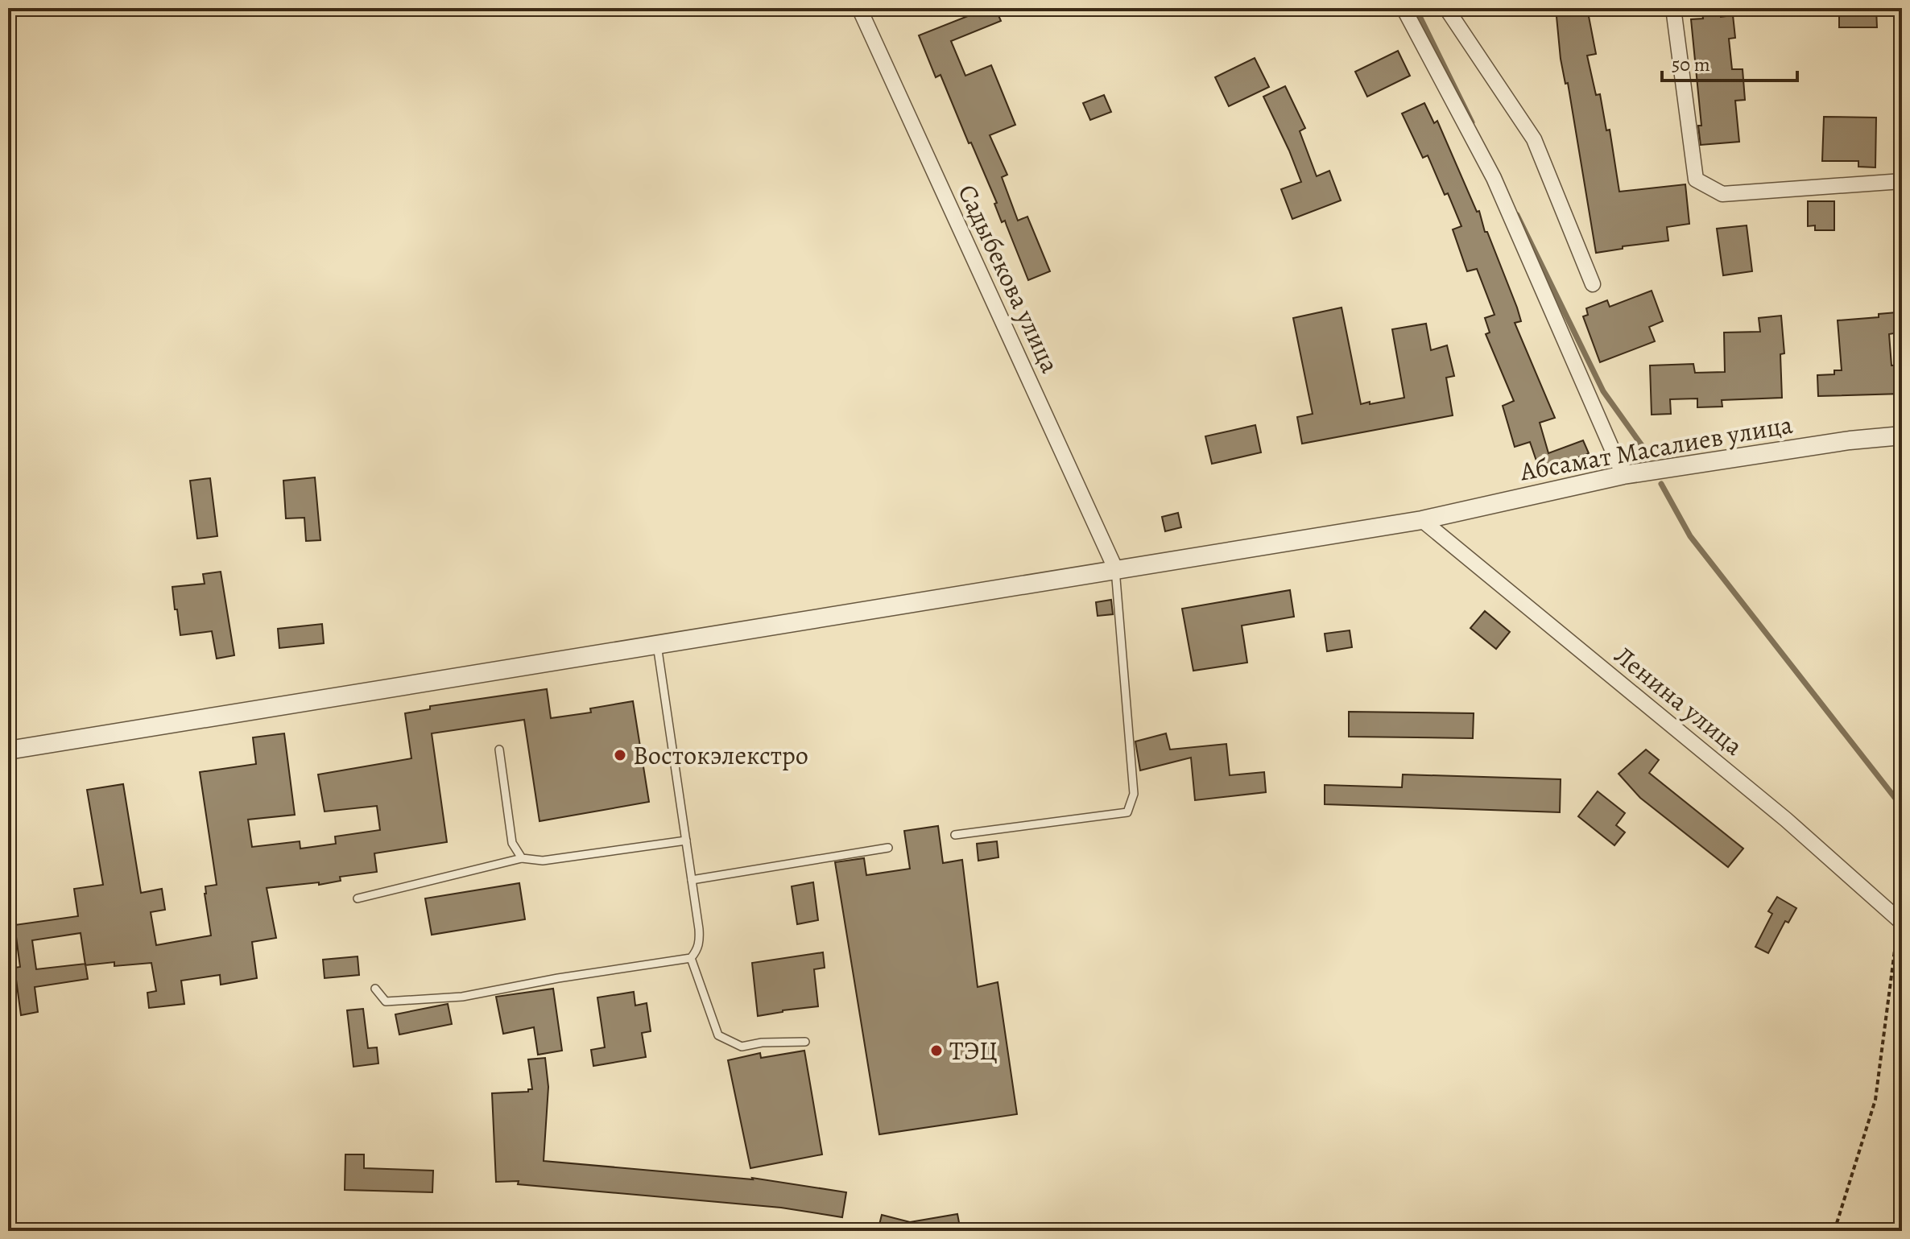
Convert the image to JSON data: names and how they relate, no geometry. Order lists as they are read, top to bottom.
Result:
{
  "streets": {
    "street": ["Садыбекова улица", "Абсамат Масалиев улица", "Ленина улица"]
  },
  "crossings": [
    ["Садыбекова улица", "Абсамат Масалиев улица"],
    ["Абсамат Масалиев улица", "Ленина улица"]
  ],
  "places": ["Востокэлекстро", "ТЭЦ"],
  "scale_bar": "50 m"
}
